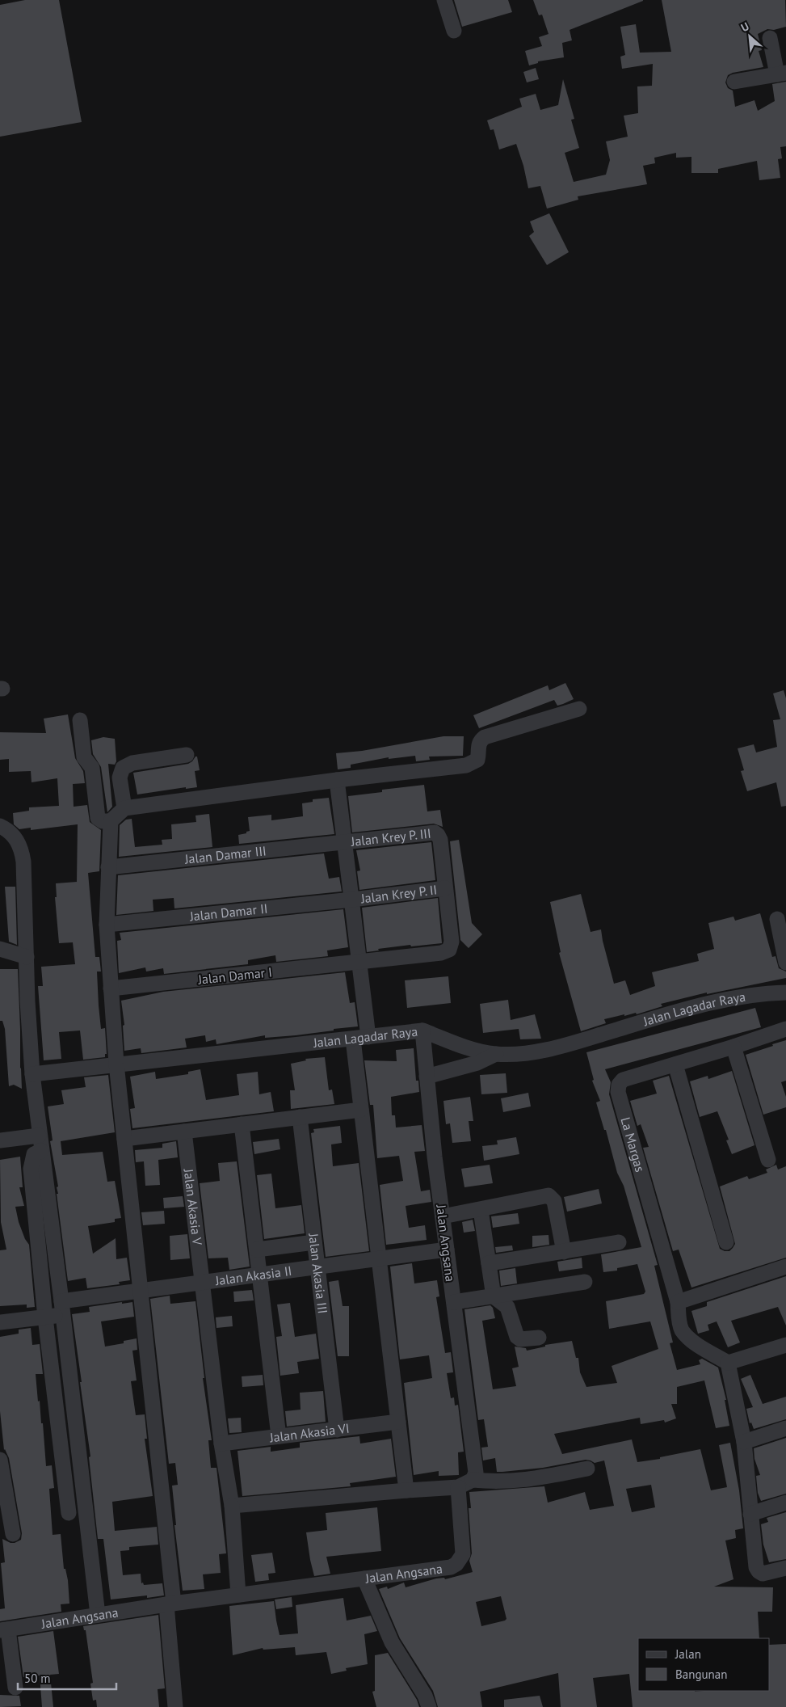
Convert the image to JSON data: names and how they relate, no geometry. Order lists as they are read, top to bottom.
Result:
{
  "streets": {
    "street": [
      "Jalan Krey P. III",
      "Jalan Damar III",
      "Jalan Krey P. II",
      "Jalan Damar II",
      "Jalan Damar I",
      "Jalan Lagadar Raya",
      "La Margas",
      "Jalan Akasia V",
      "Jalan Angsana",
      "Jalan Akasia III",
      "Jalan Akasia II",
      "Jalan Akasia VI"
    ]
  },
  "crossings": [
    ["Jalan Krey P. III", "Jalan Damar III"],
    ["Jalan Krey P. III", "Jalan Krey P. II"],
    ["Jalan Krey P. III", "Jalan Damar I"],
    ["Jalan Krey P. II", "Jalan Damar II"],
    ["Jalan Krey P. II", "Jalan Damar I"],
    ["Jalan Lagadar Raya", "Jalan Angsana"],
    ["Jalan Akasia V", "Jalan Angsana"],
    ["Jalan Akasia V", "Jalan Akasia II"],
    ["Jalan Akasia V", "Jalan Akasia VI"],
    ["Jalan Angsana", "Jalan Akasia II"],
    ["Jalan Akasia III", "Jalan Akasia II"],
    ["Jalan Akasia III", "Jalan Akasia VI"]
  ],
  "legend": ["Jalan", "Bangunan"],
  "scale_bar": "50 m",
  "north": "top left"
}
